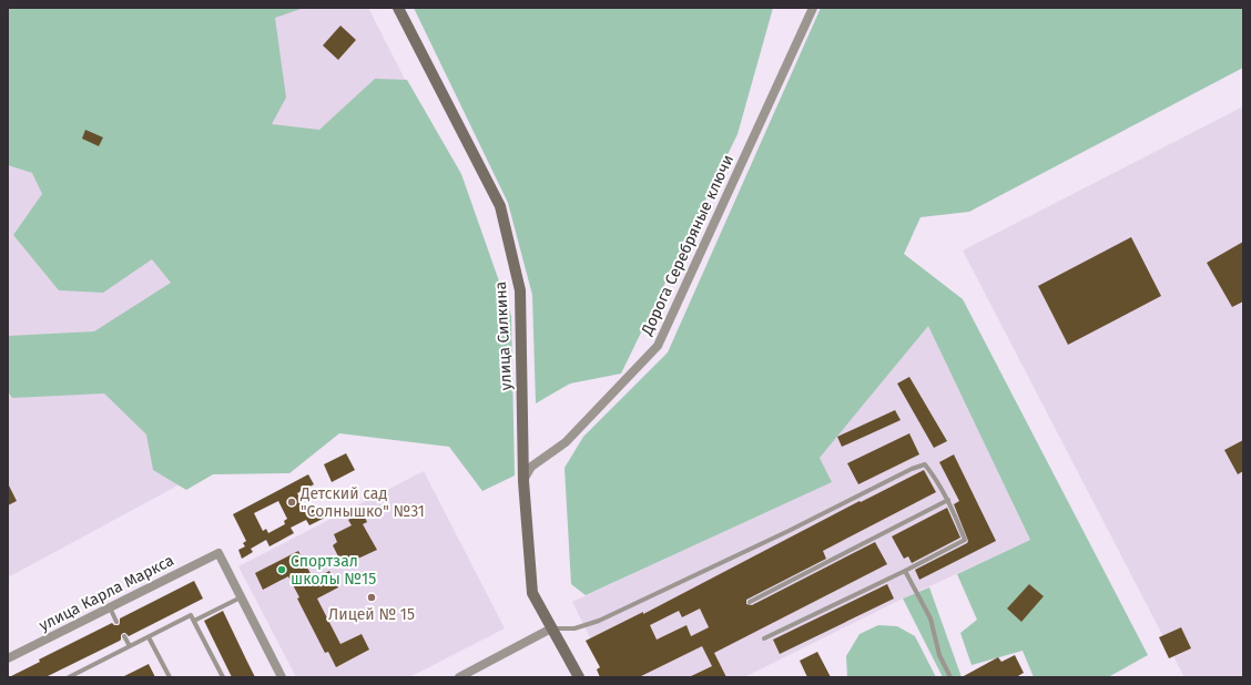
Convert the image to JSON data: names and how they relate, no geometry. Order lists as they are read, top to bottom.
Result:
{
  "streets": {
    "main road": ["улица Силкина"],
    "street": ["Дорога Серебряные ключи", "улица Карла Маркса"]
  },
  "crossings": [
    ["Дорога Серебряные ключи", "улица Силкина"]
  ],
  "places": ["Детский сад \"Солнышко\" №31", "Спортзал школы №15", "Лицей № 15"]
}
